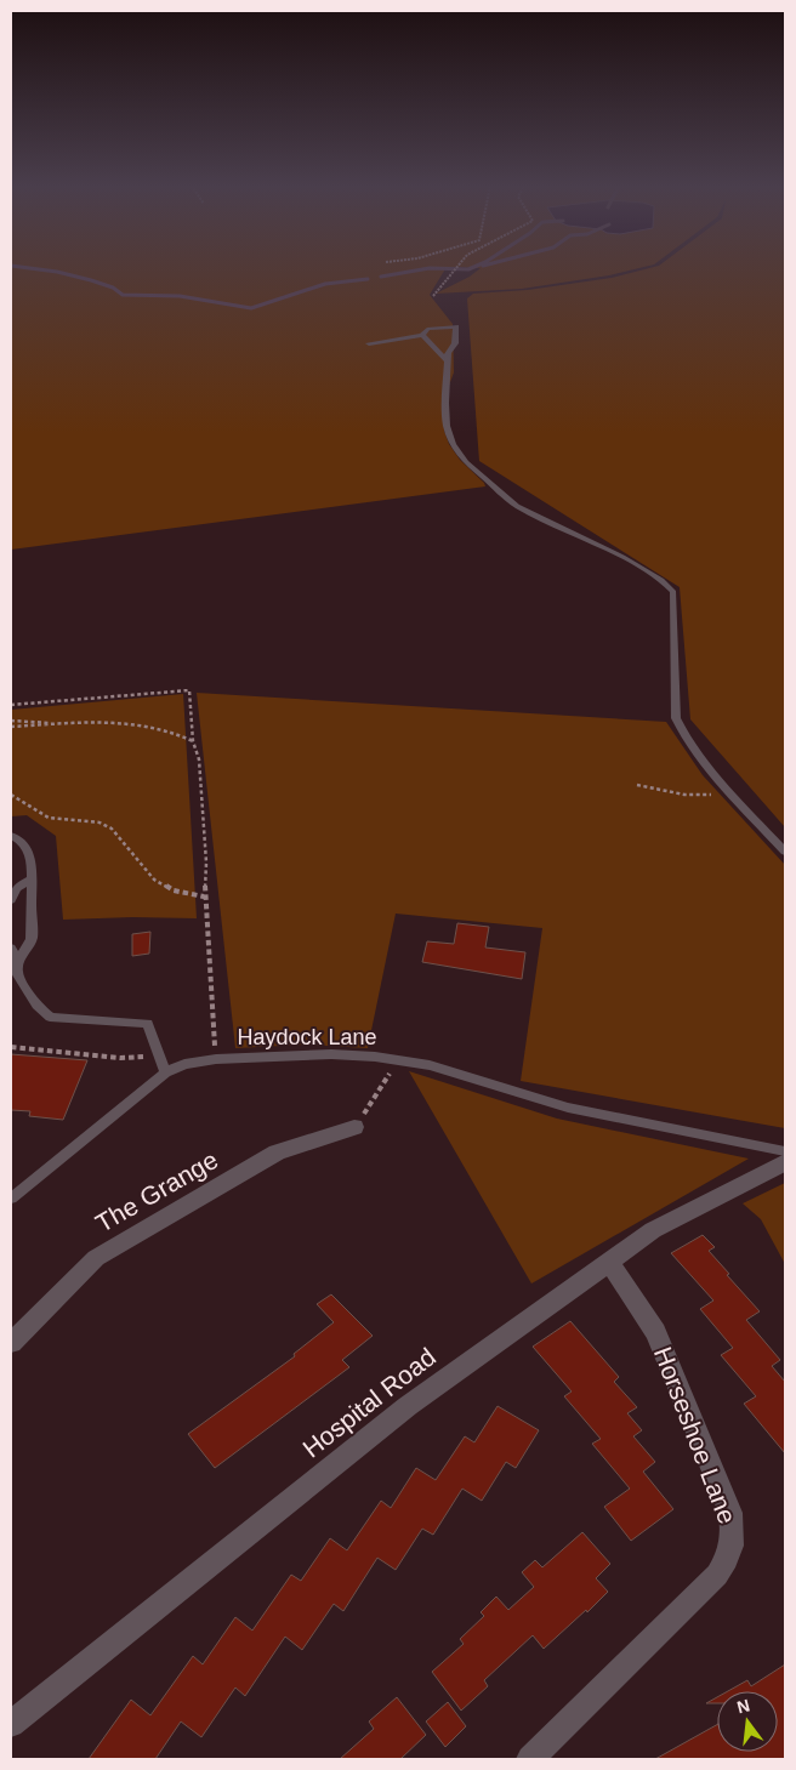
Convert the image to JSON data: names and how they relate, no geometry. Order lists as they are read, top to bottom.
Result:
{
  "streets": {
    "street": ["The Grange", "Hospital Road", "Horseshoe Lane"],
    "lane": ["Haydock Lane"]
  },
  "crossings": [
    ["Hospital Road", "Horseshoe Lane"]
  ],
  "north": "top"
}
